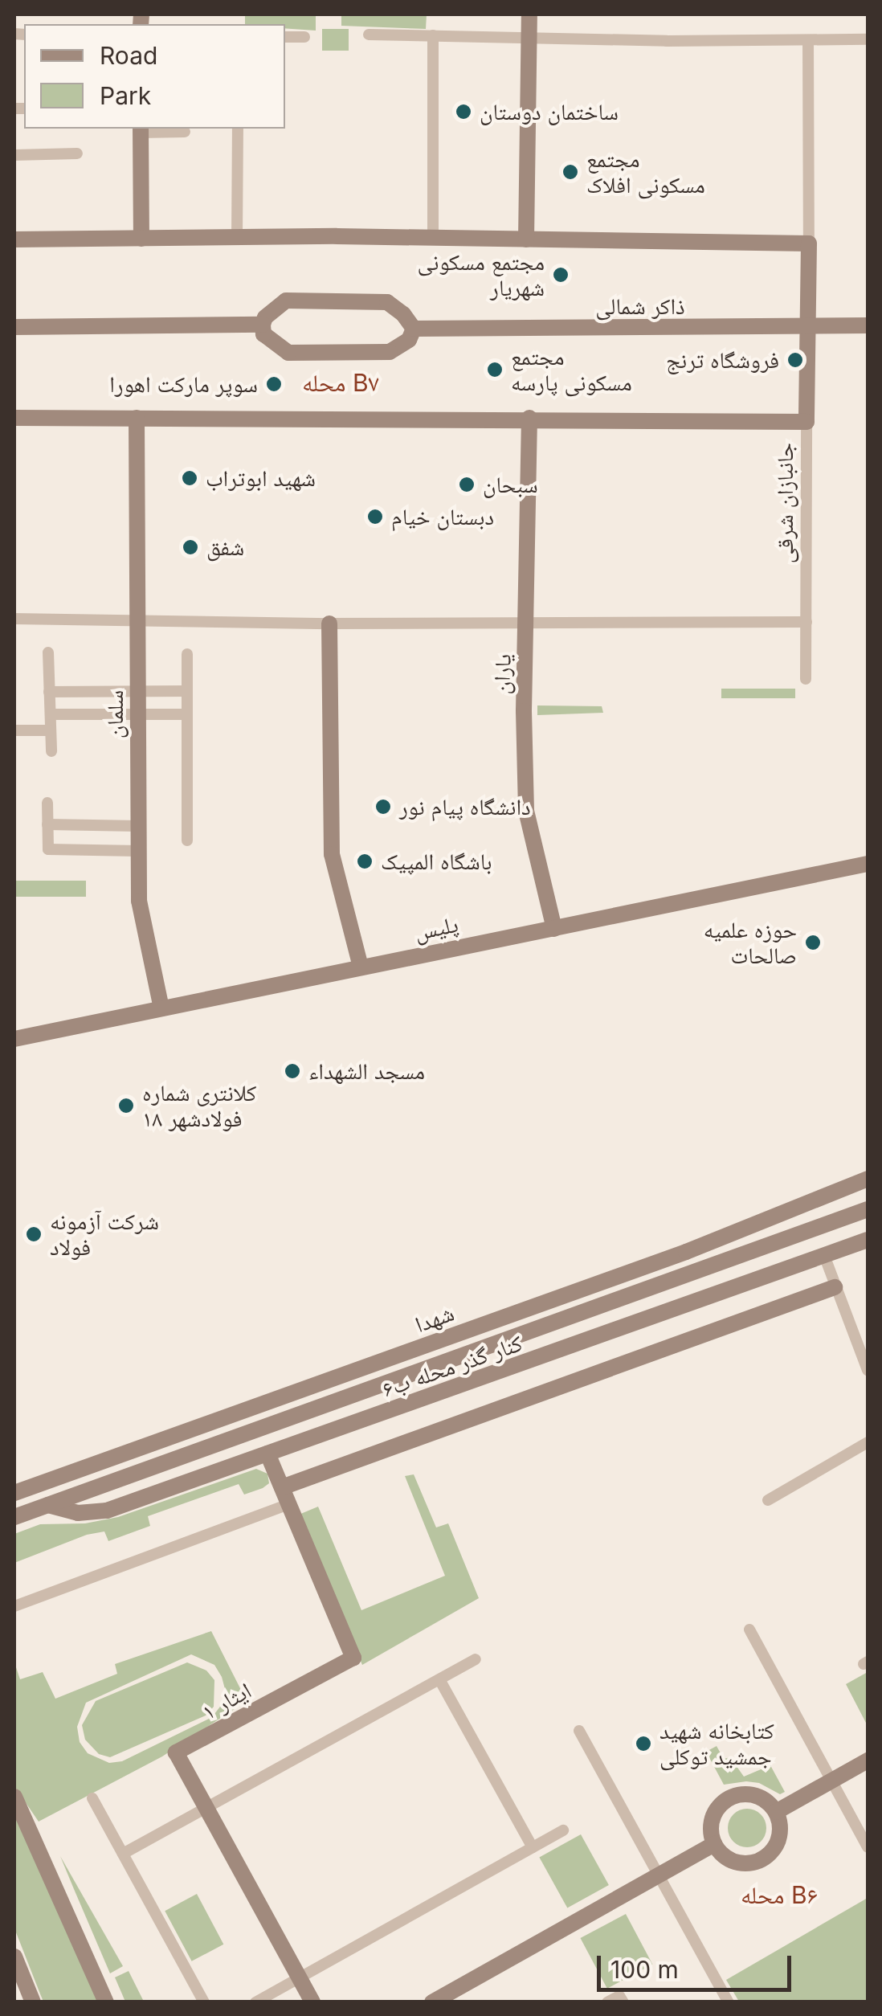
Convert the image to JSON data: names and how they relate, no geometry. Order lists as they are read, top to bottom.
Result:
{
  "streets": {
    "street": [
      "ذاکر شمالی",
      "جانبازان شرقی",
      "یاران",
      "سلمان",
      "پلیس",
      "شهدا",
      "کنار گذر محله ب۶",
      "ایثار ۱"
    ]
  },
  "crossings": [
    ["ذاکر شمالی", "جانبازان شرقی"],
    ["یاران", "پلیس"],
    ["سلمان", "پلیس"],
    ["شهدا", "کنار گذر محله ب۶"],
    ["کنار گذر محله ب۶", "ایثار ۱"]
  ],
  "districts": ["محله B۷", "محله B۶"],
  "places": [
    "ساختمان دوستان",
    "مجتمع مسکونی افلاک",
    "مجتمع مسکونی شهریار",
    "فروشگاه ترنج",
    "مجتمع مسکونی پارسه",
    "سوپر مارکت اهورا",
    "شهید ابوتراب",
    "سبحان",
    "دبستان خیام",
    "شفق",
    "دانشگاه پیام نور",
    "باشگاه المپیک",
    "حوزه علمیه صالحات",
    "مسجد الشهداء",
    "کلانتری شماره ۱۸ فولادشهر",
    "شرکت آزمونه فولاد",
    "کتابخانه شهید جمشید توکلی"
  ],
  "legend": ["Road", "Park"],
  "scale_bar": "100 m"
}
